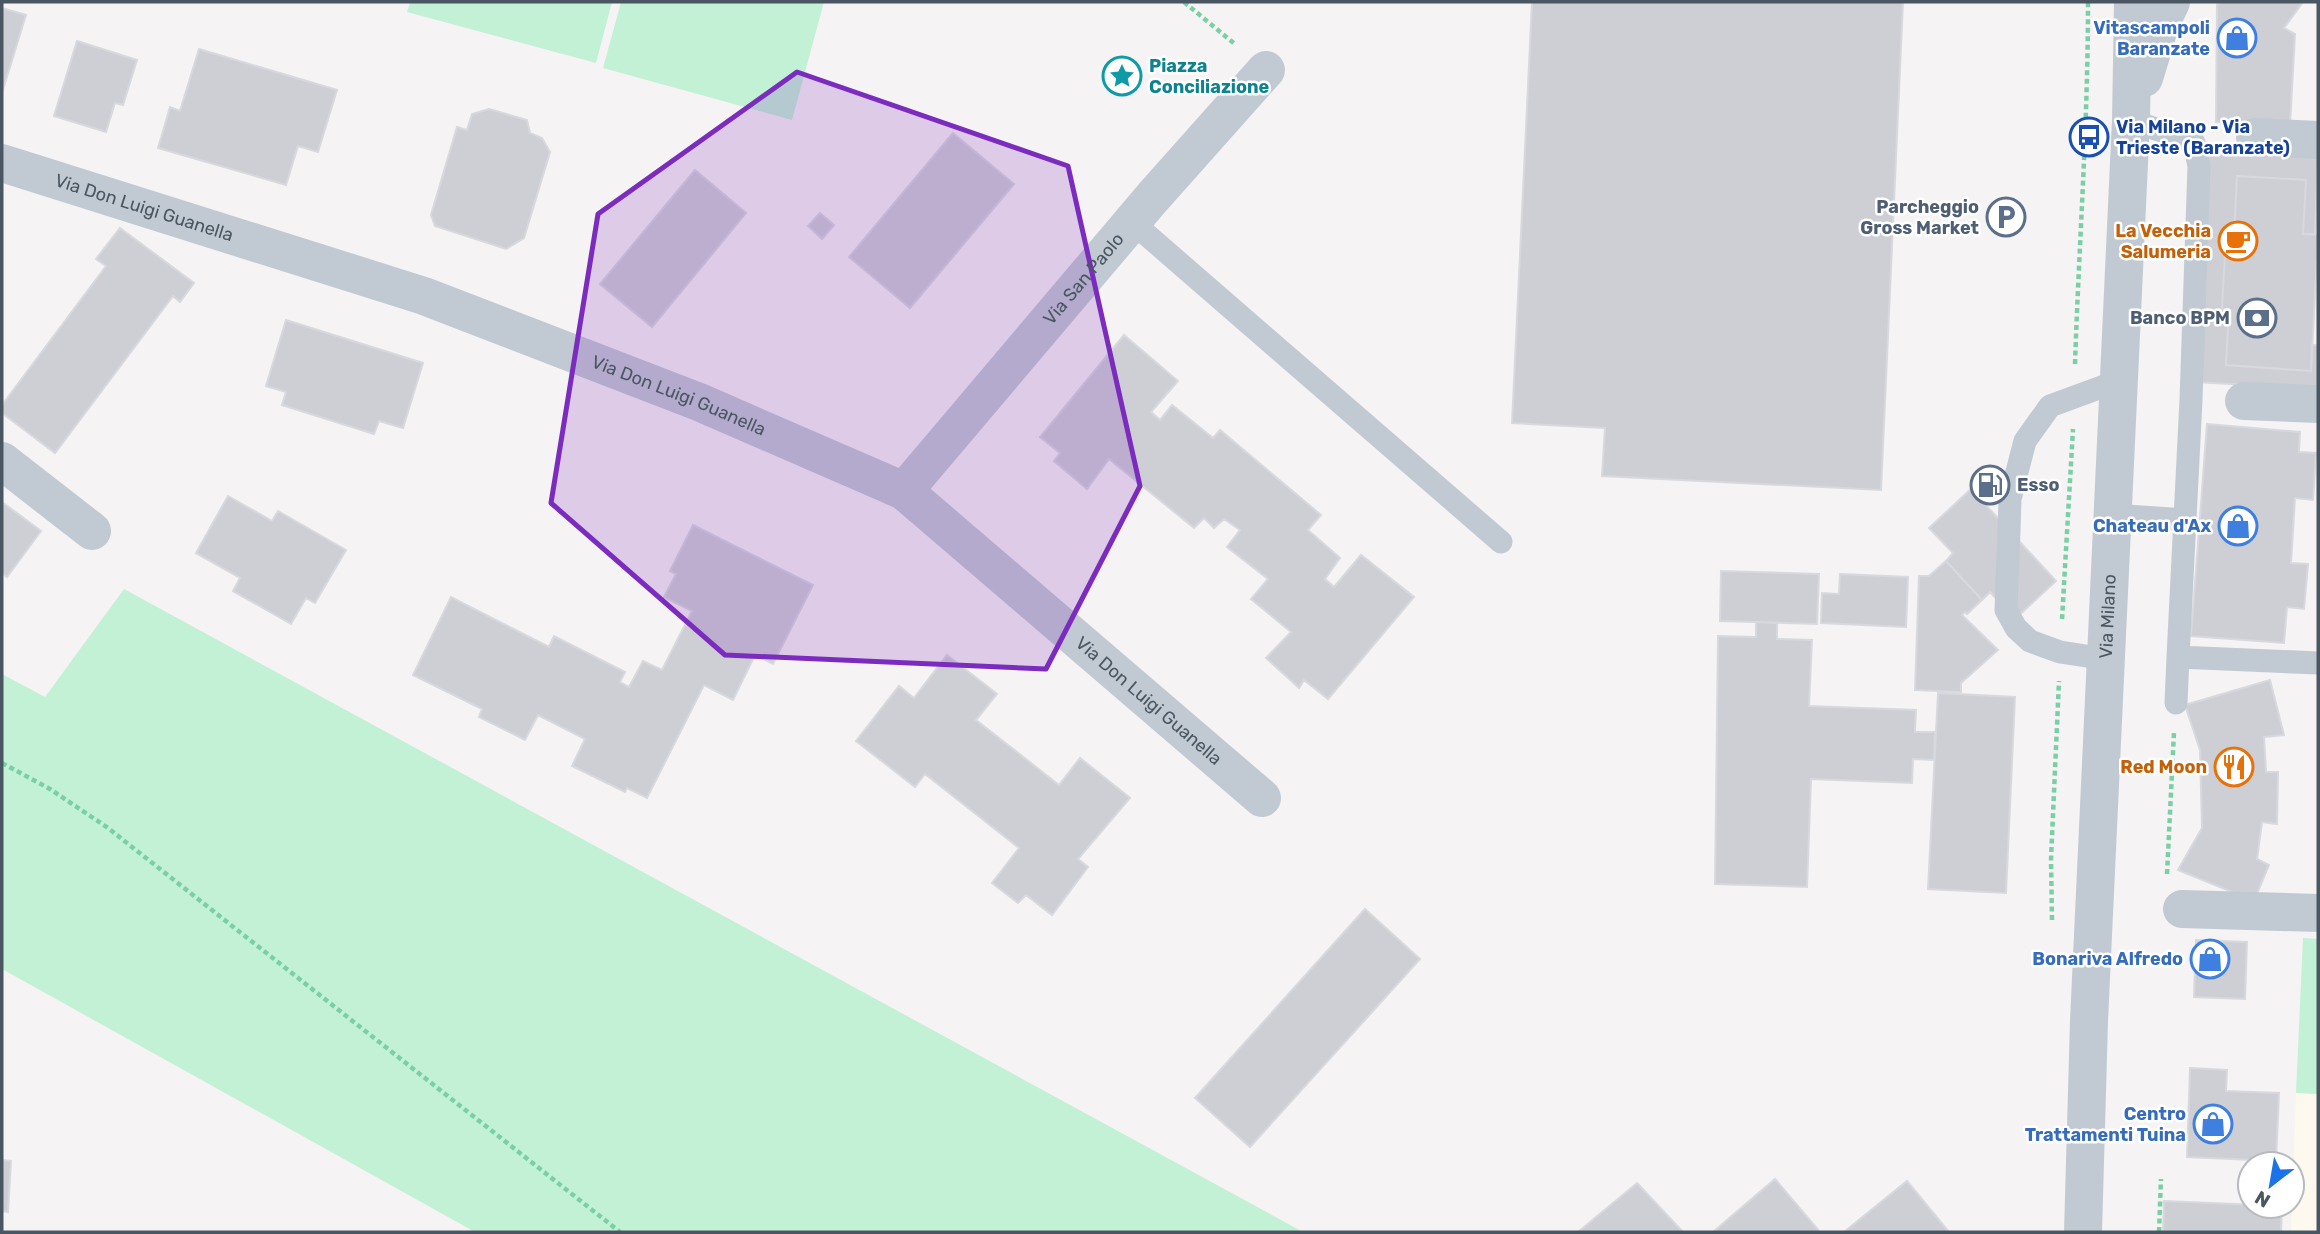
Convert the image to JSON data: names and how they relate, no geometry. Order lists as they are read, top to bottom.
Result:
{
  "streets": {
    "street": ["Via Don Luigi Guanella", "Via San Paolo", "Via Milano"]
  },
  "crossings": [
    ["Via Don Luigi Guanella", "Via San Paolo"]
  ],
  "places": {
    "shop": [
      "Vitascampoli Baranzate",
      "Chateau d'Ax",
      "Bonariva Alfredo",
      "Centro Trattamenti Tuina"
    ],
    "place": ["Piazza Conciliazione"],
    "bus stop": ["Via Milano - Via Trieste (Baranzate)"],
    "parking": ["Parcheggio Gross Market"],
    "cafe": ["La Vecchia Salumeria"],
    "bank": ["Banco BPM"],
    "fuel station": ["Esso"],
    "restaurant": ["Red Moon"]
  },
  "north": "bottom left"
}
